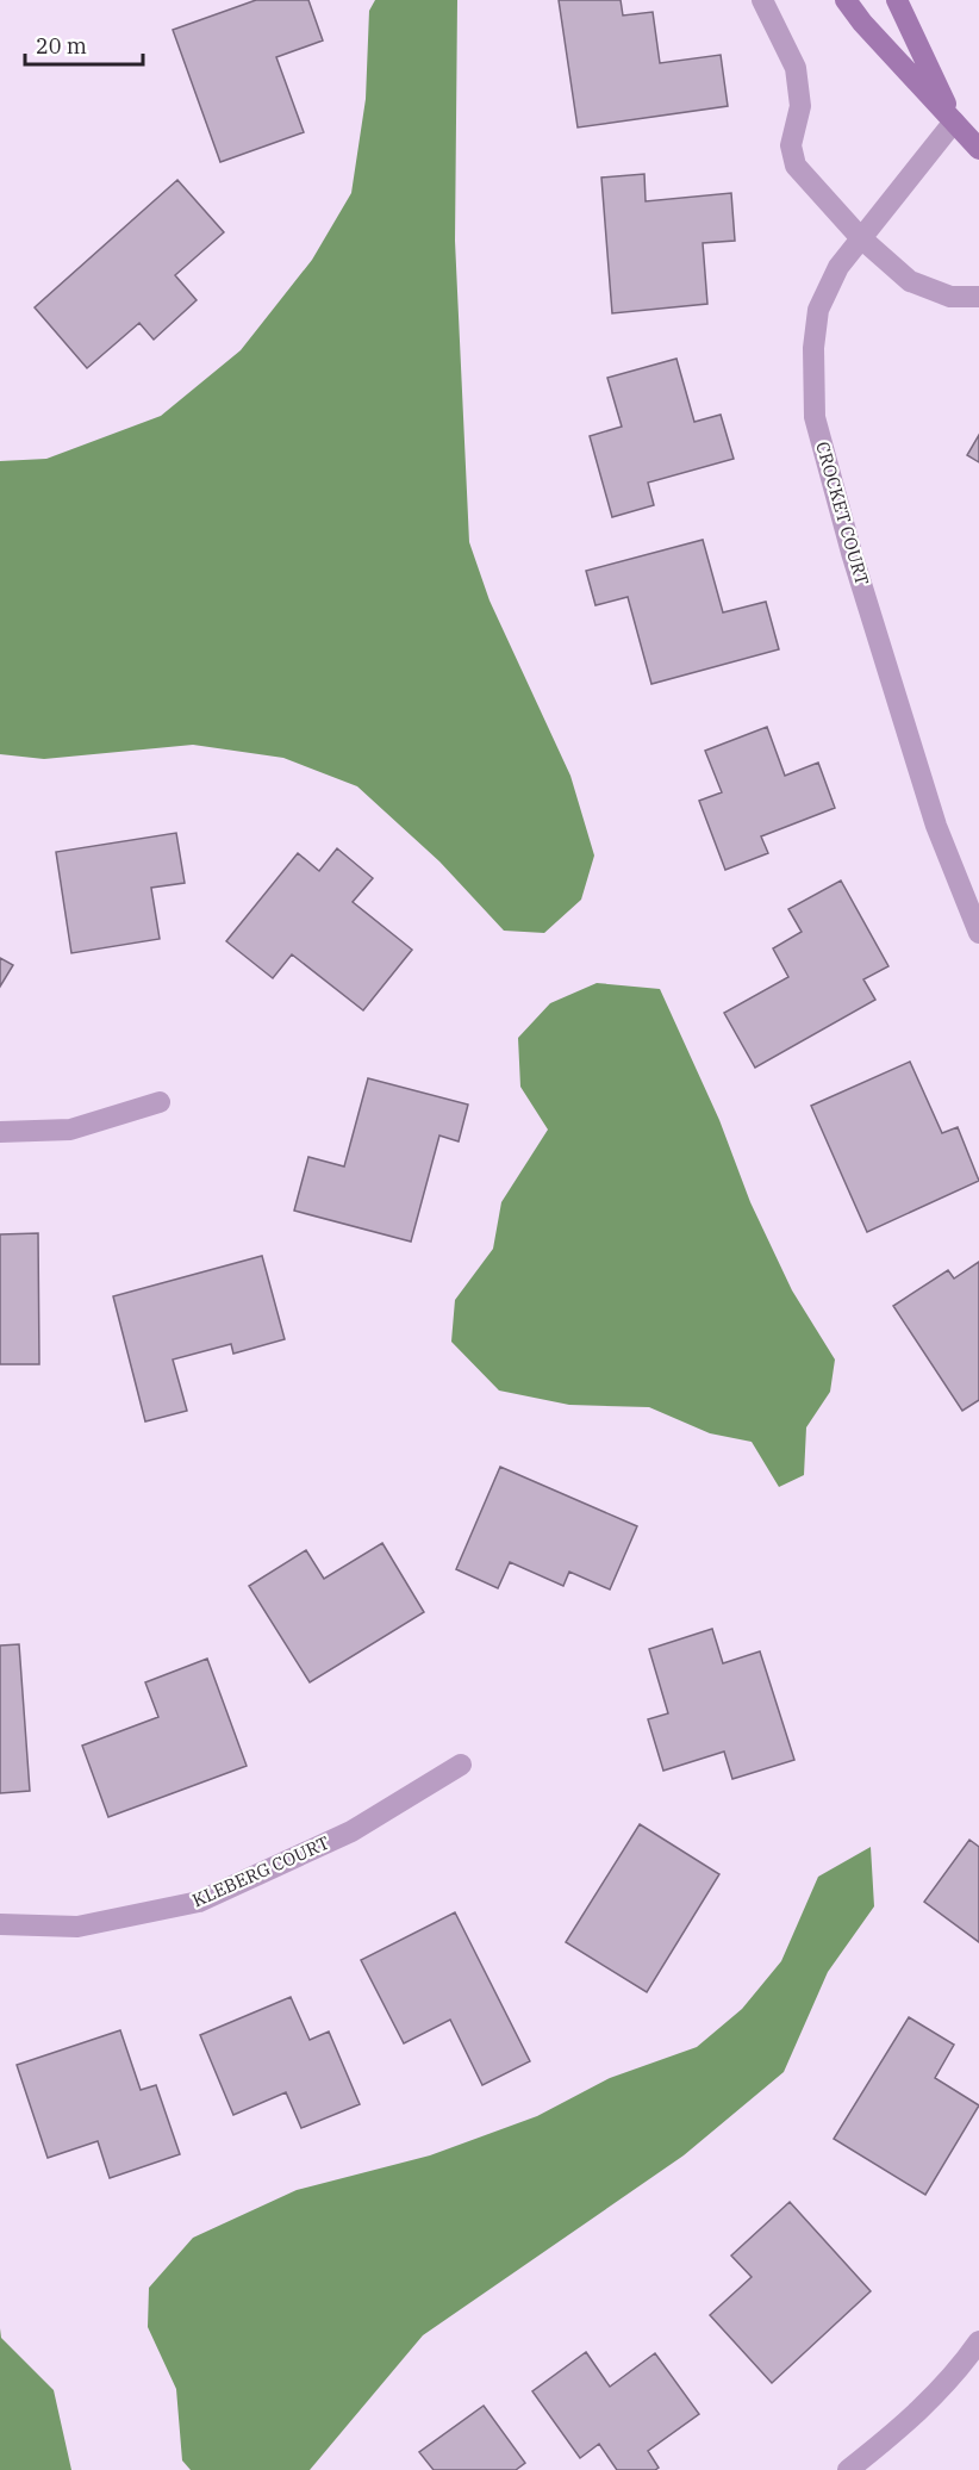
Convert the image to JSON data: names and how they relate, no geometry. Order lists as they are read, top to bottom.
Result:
{
  "streets": {
    "street": ["CROCKET COURT", "KLEBERG COURT"]
  },
  "scale_bar": "20 m"
}
